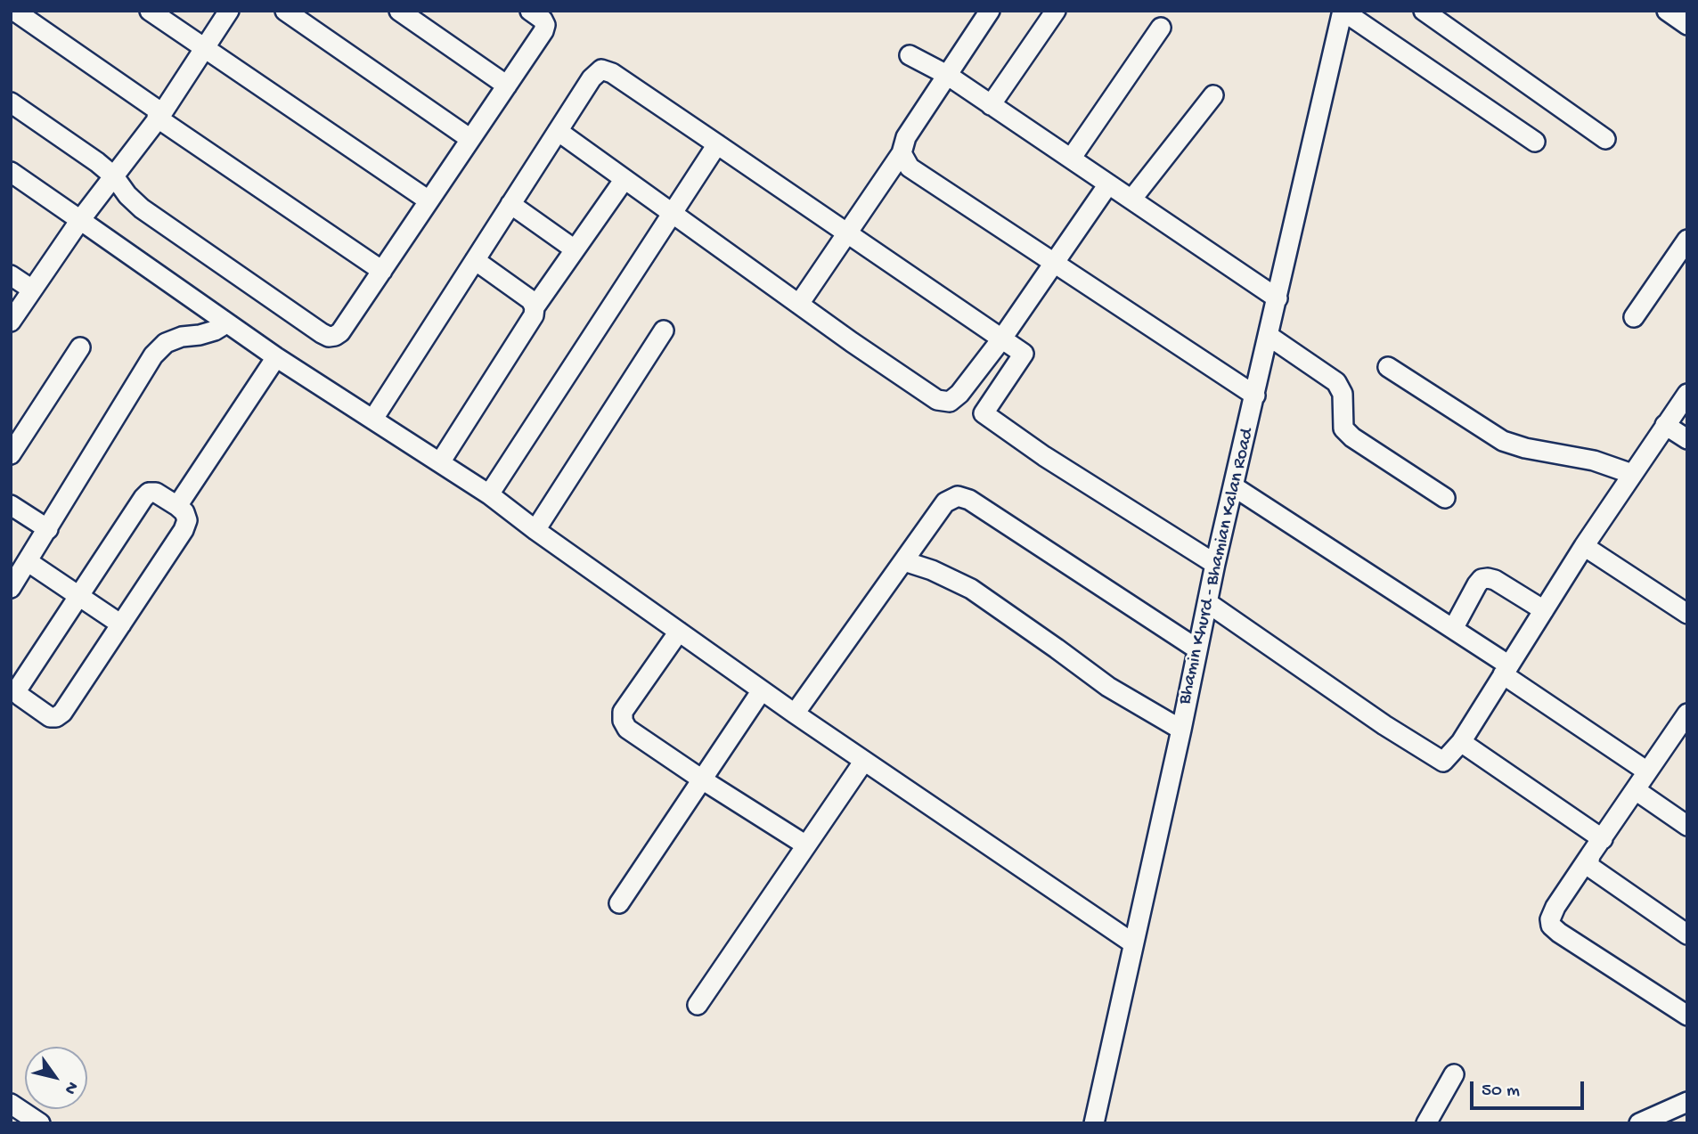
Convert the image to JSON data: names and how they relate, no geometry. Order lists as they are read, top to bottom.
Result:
{
  "streets": {
    "street": ["Bhamin Khurd - Bhamian Kalan Road"]
  },
  "scale_bar": "50 m",
  "north": "bottom right"
}
